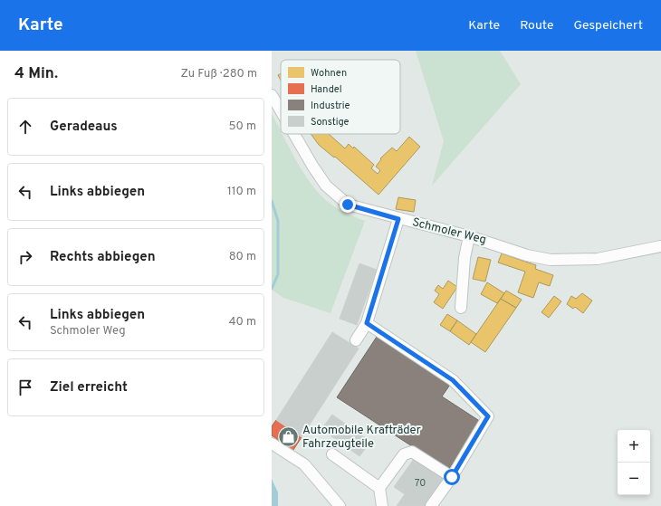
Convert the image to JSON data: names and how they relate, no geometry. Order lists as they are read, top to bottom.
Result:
{
  "streets": {
    "street": ["Schmoler Weg"]
  },
  "places": {
    "shop": ["Automobile Krafträder Fahrzeugteile"]
  },
  "house_numbers": ["70"],
  "legend": [
    "Wohnen",
    "Handel",
    "Industrie",
    "Sonstige"
  ],
  "page": {
    "header": "Karte",
    "nav": ["Karte", "Route", "Gespeichert"],
    "heading": ["4 Min.", "Zu Fuß · 280 m"],
    "list": [
      ["Geradeaus", "50 m"],
      ["Links abbiegen", "110 m"],
      ["Rechts abbiegen", "80 m"],
      ["Links abbiegen", "Schmoler Weg", "40 m"],
      "Ziel erreicht"
    ],
    "map_buttons": ["+", "−"]
  }
}
